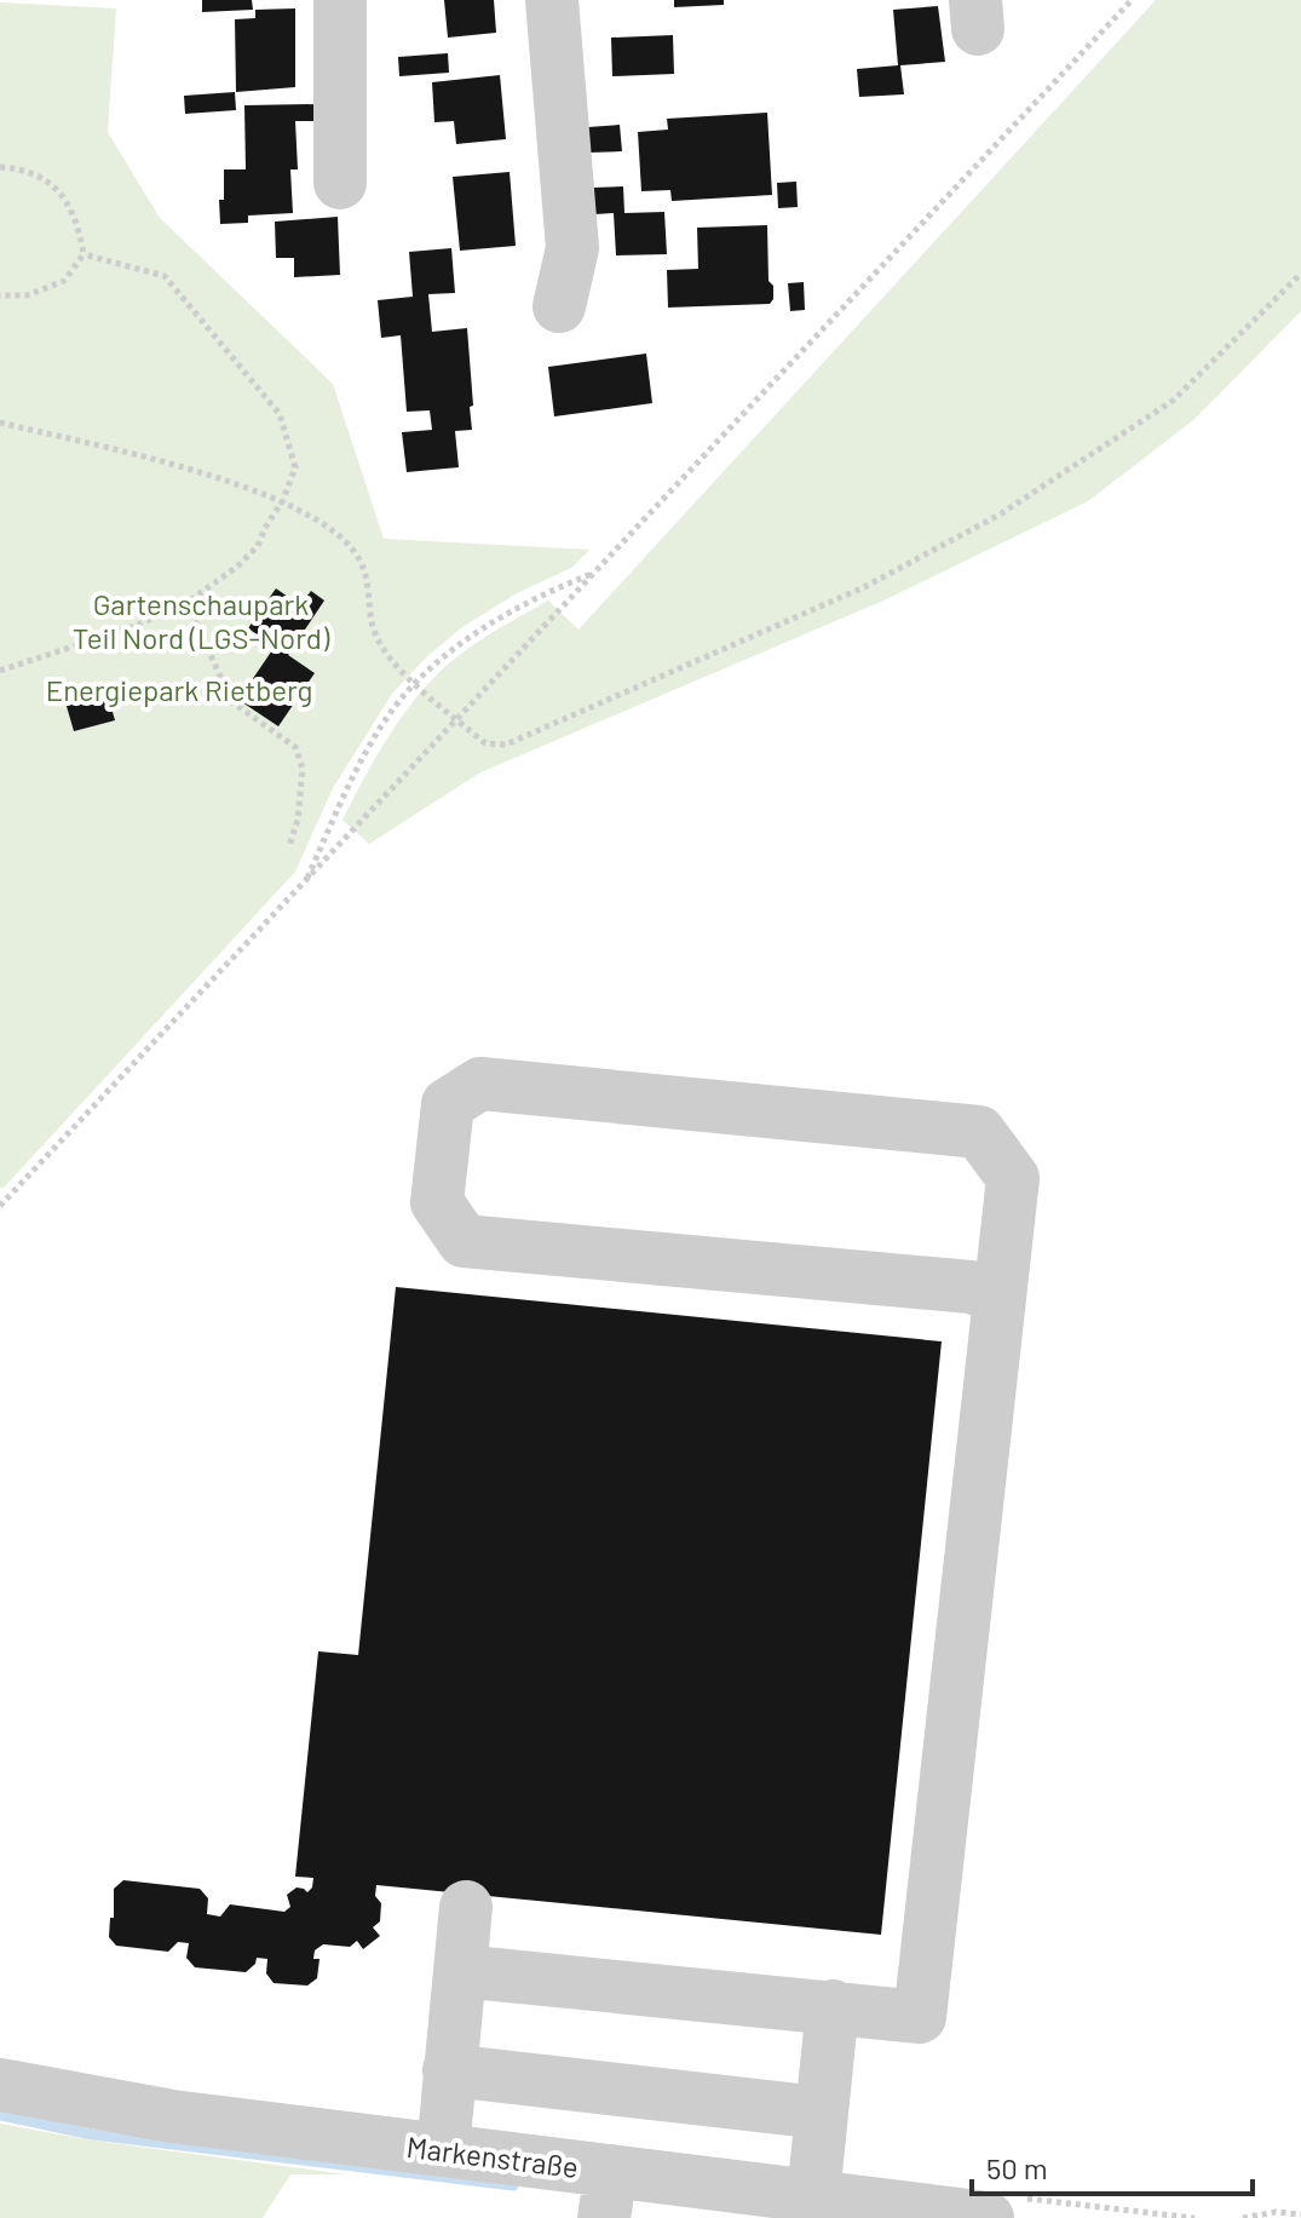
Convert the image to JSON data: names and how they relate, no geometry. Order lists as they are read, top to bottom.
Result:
{
  "streets": {
    "street": ["Markenstraße"]
  },
  "parks": ["Gartenschaupark Teil Nord (LGS-Nord)", "Energiepark Rietberg"],
  "scale_bar": "50 m"
}
